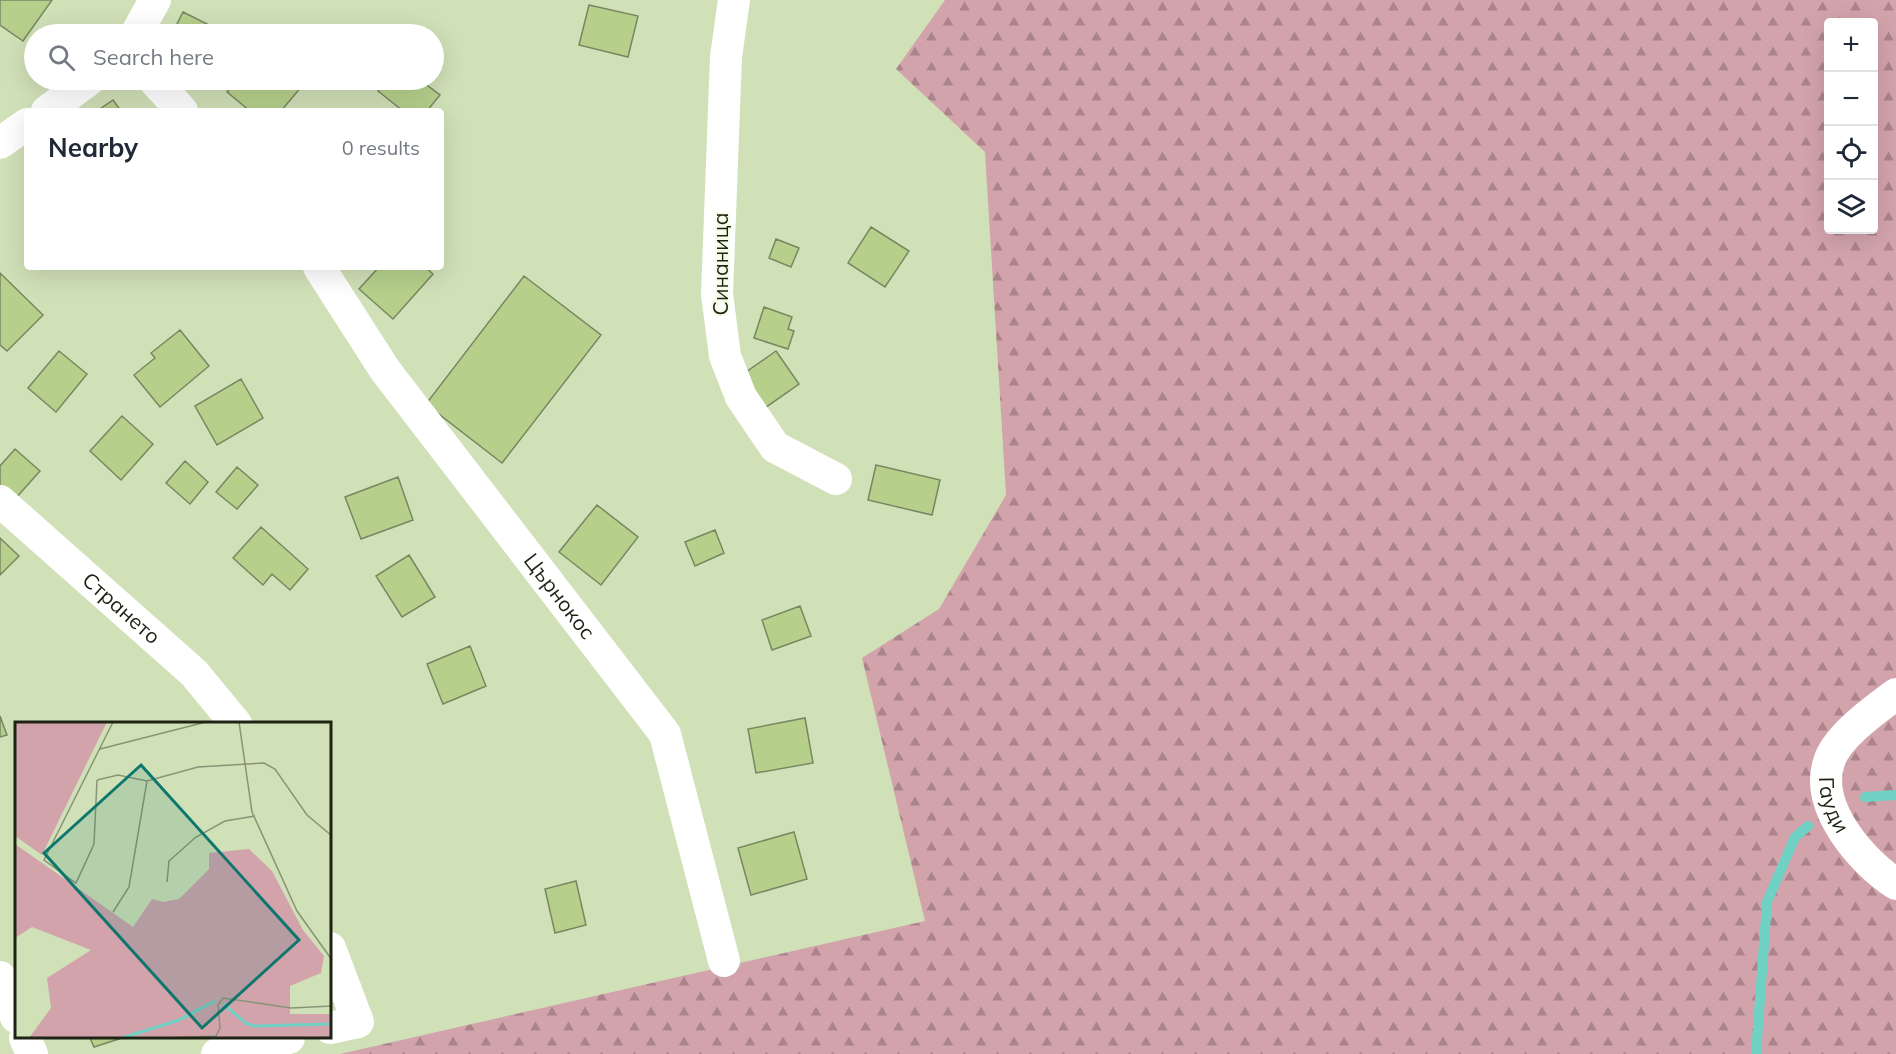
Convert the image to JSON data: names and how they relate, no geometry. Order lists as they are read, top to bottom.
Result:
{
  "streets": {
    "street": [
      "Синаница",
      "Църнокос",
      "Странето",
      "Гауди"
    ]
  },
  "page": {
    "map_buttons": ["+", "−"],
    "search": "Search here",
    "heading": ["Nearby", "0 results"]
  }
}
